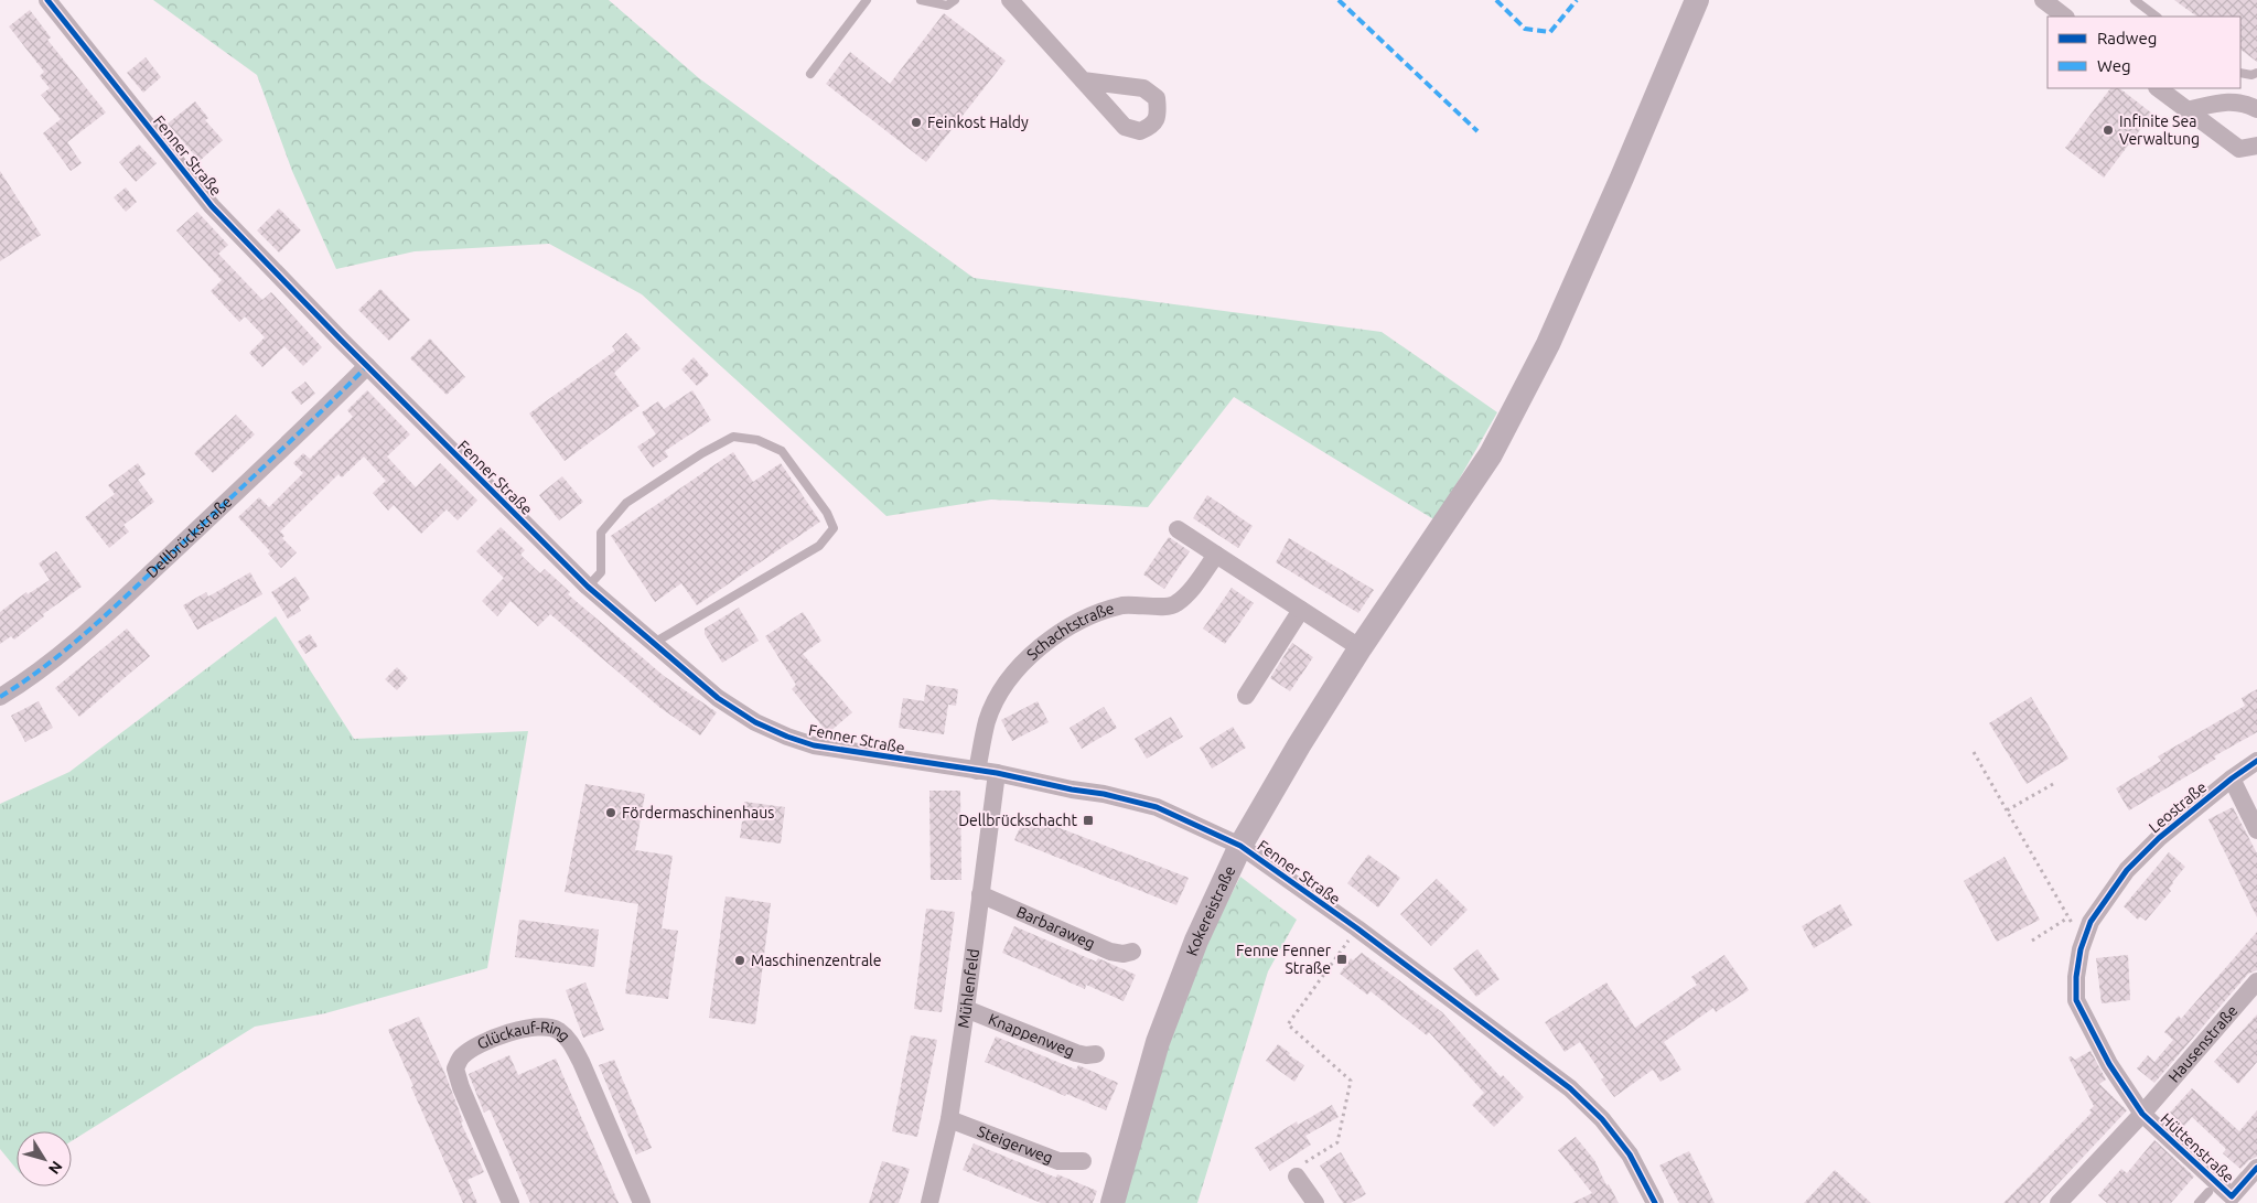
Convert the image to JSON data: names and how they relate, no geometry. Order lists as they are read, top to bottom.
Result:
{
  "streets": {
    "main road": ["Kokereistraße"],
    "street": [
      "Fenner Straße",
      "Dellbrückstraße",
      "Schachtstraße",
      "Leostraße",
      "Barbaraweg",
      "Mühlenfeld",
      "Knappenweg",
      "Hausenstraße",
      "Glückauf-Ring",
      "Steigerweg",
      "Hüttenstraße"
    ]
  },
  "crossings": [
    ["Fenner Straße", "Dellbrückstraße"],
    ["Fenner Straße", "Schachtstraße"],
    ["Fenner Straße", "Kokereistraße"],
    ["Fenner Straße", "Mühlenfeld"],
    ["Leostraße", "Hausenstraße"],
    ["Leostraße", "Hüttenstraße"],
    ["Barbaraweg", "Mühlenfeld"],
    ["Mühlenfeld", "Knappenweg"],
    ["Mühlenfeld", "Steigerweg"],
    ["Hausenstraße", "Hüttenstraße"]
  ],
  "places": {
    "other": [
      "Feinkost Haldy",
      "Infinite Sea Verwaltung",
      "Fördermaschinenhaus",
      "Maschinenzentrale"
    ],
    "transit": ["Dellbrückschacht", "Fenne Fenner Straße"]
  },
  "legend": ["Radweg", "Weg"],
  "north": "bottom right"
}
